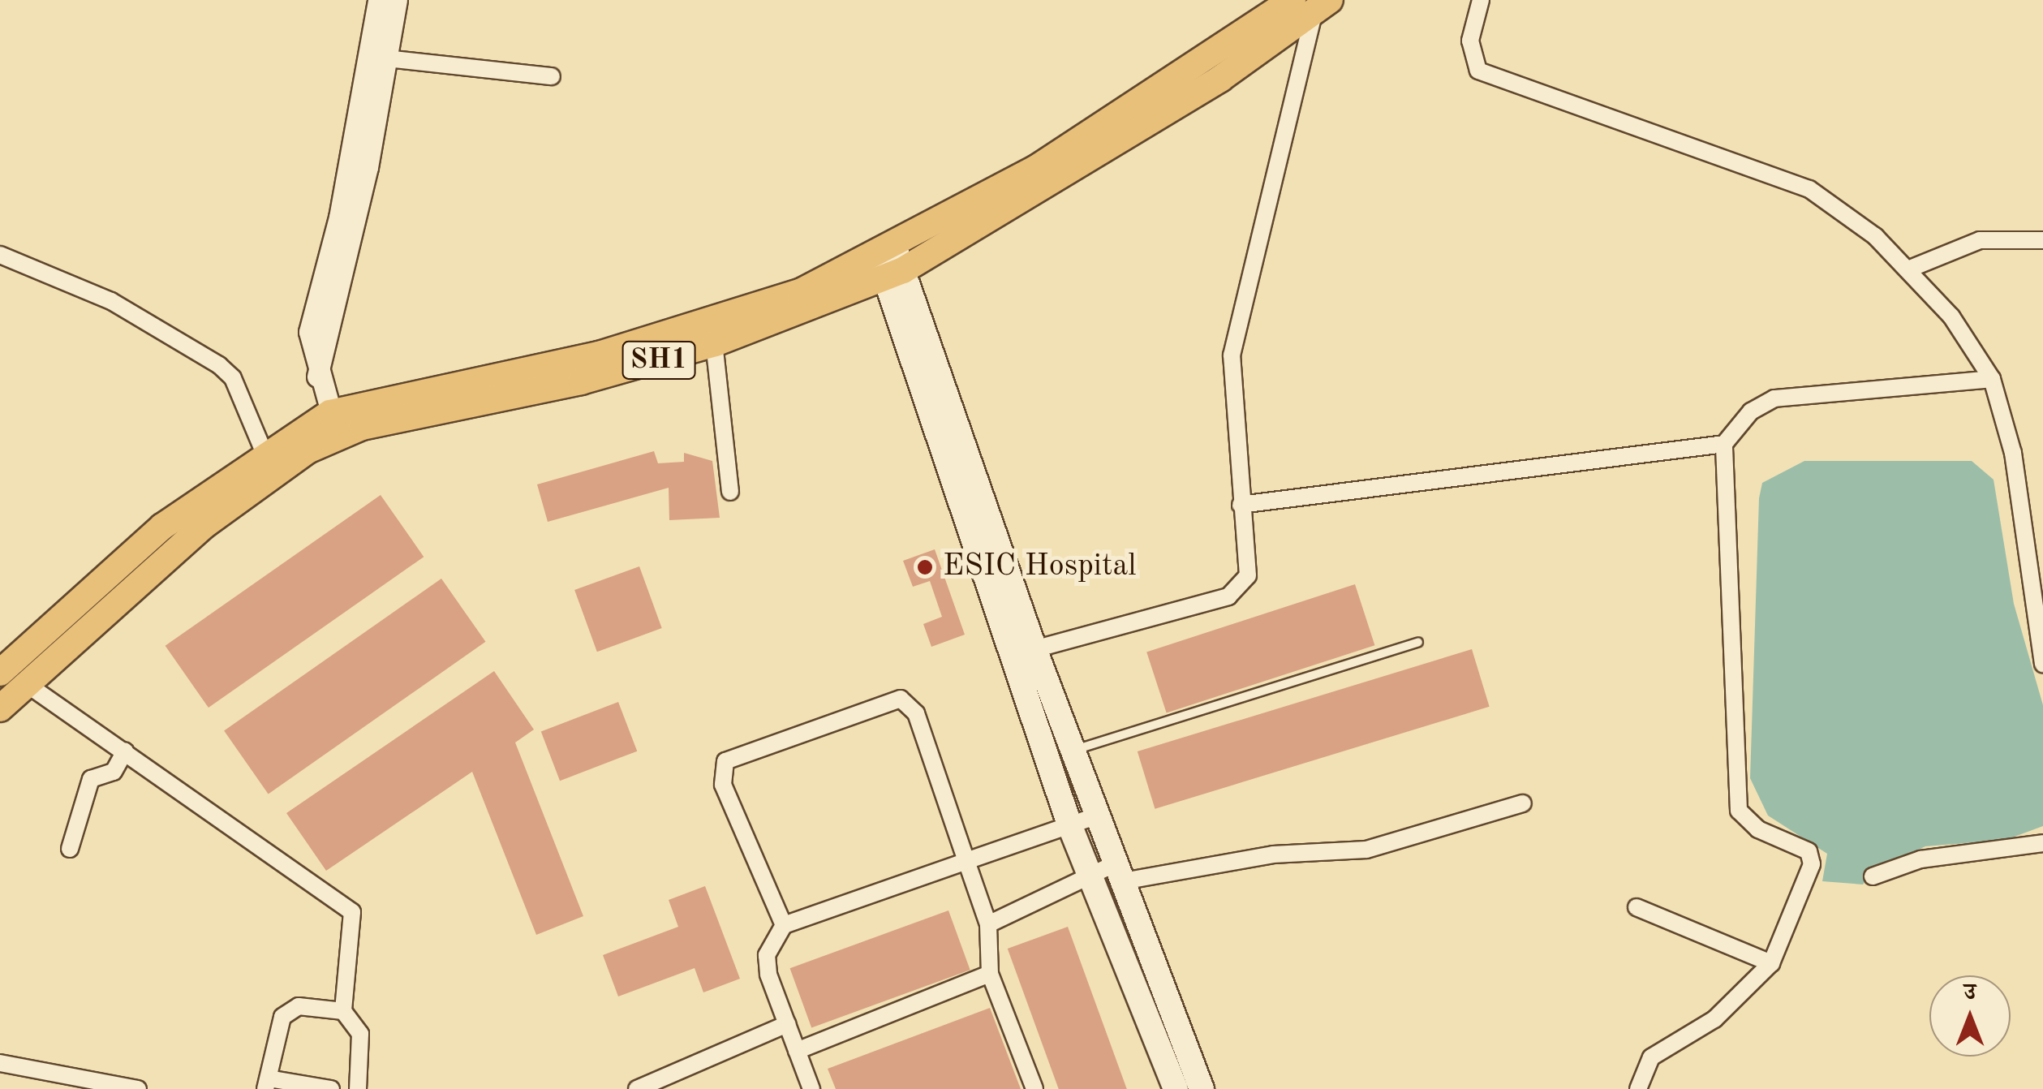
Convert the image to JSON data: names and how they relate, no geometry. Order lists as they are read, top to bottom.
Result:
{
  "streets": {
    "main road": ["SH1"]
  },
  "places": ["ESIC Hospital"],
  "north": "top"
}
